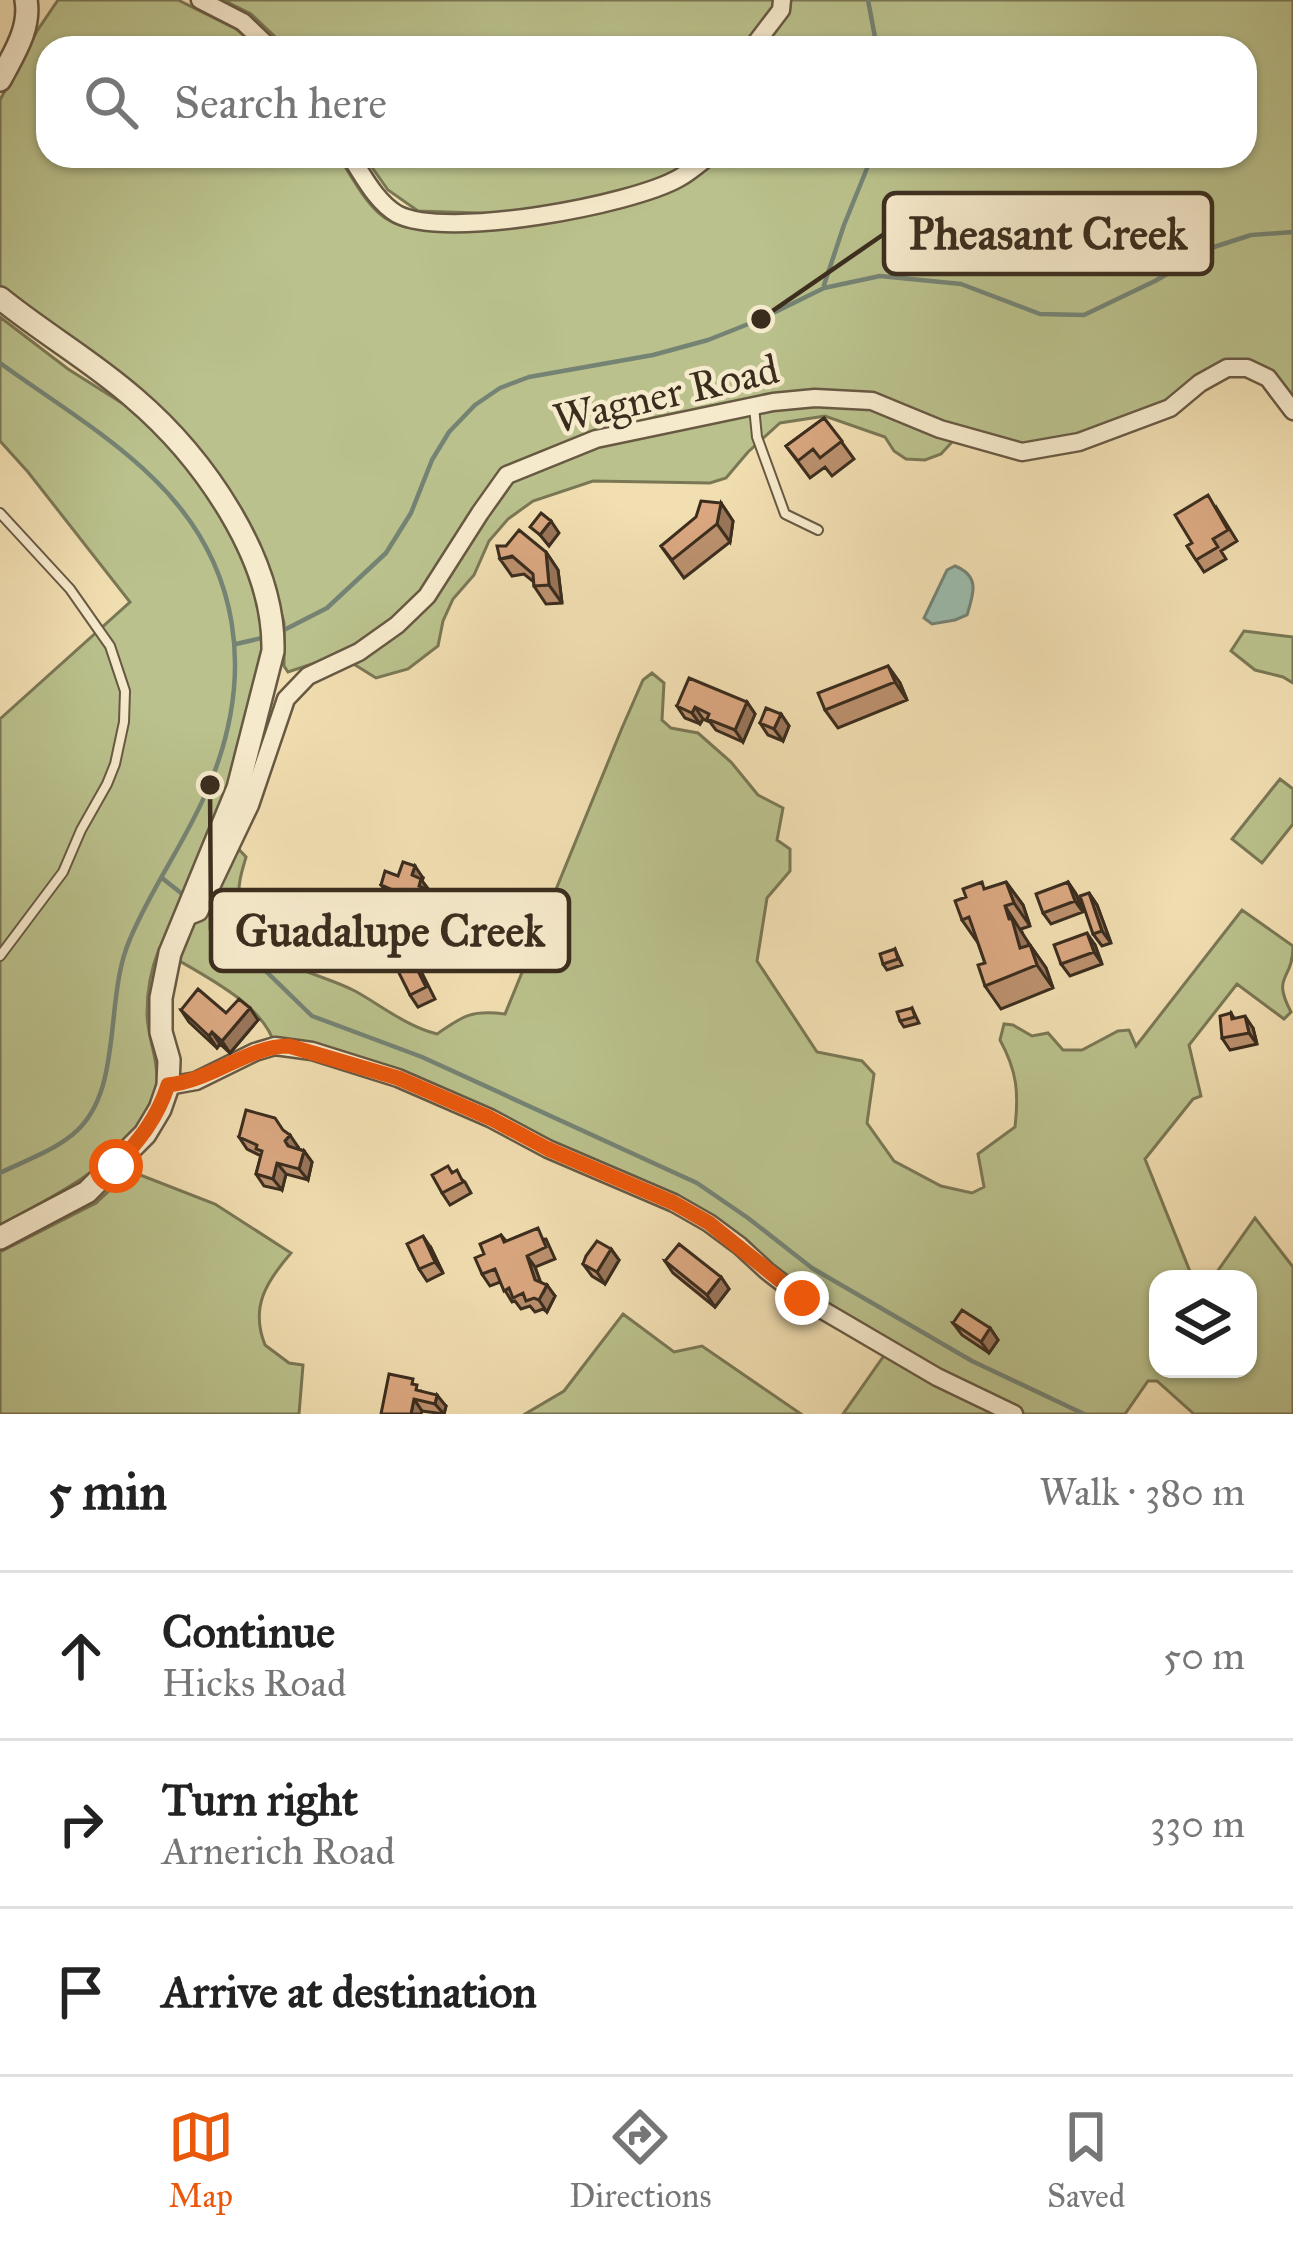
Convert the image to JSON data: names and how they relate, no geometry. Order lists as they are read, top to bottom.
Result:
{
  "streets": {
    "street": ["Wagner Road"]
  },
  "places": ["Pheasant Creek", "Guadalupe Creek"],
  "page": {
    "search": "Search here",
    "heading": ["5 min", "Walk · 380 m"],
    "list": [
      ["Continue", "Hicks Road", "50 m"],
      ["Turn right", "Arnerich Road", "330 m"],
      "Arrive at destination"
    ],
    "nav": ["Map", "Directions", "Saved"]
  }
}
